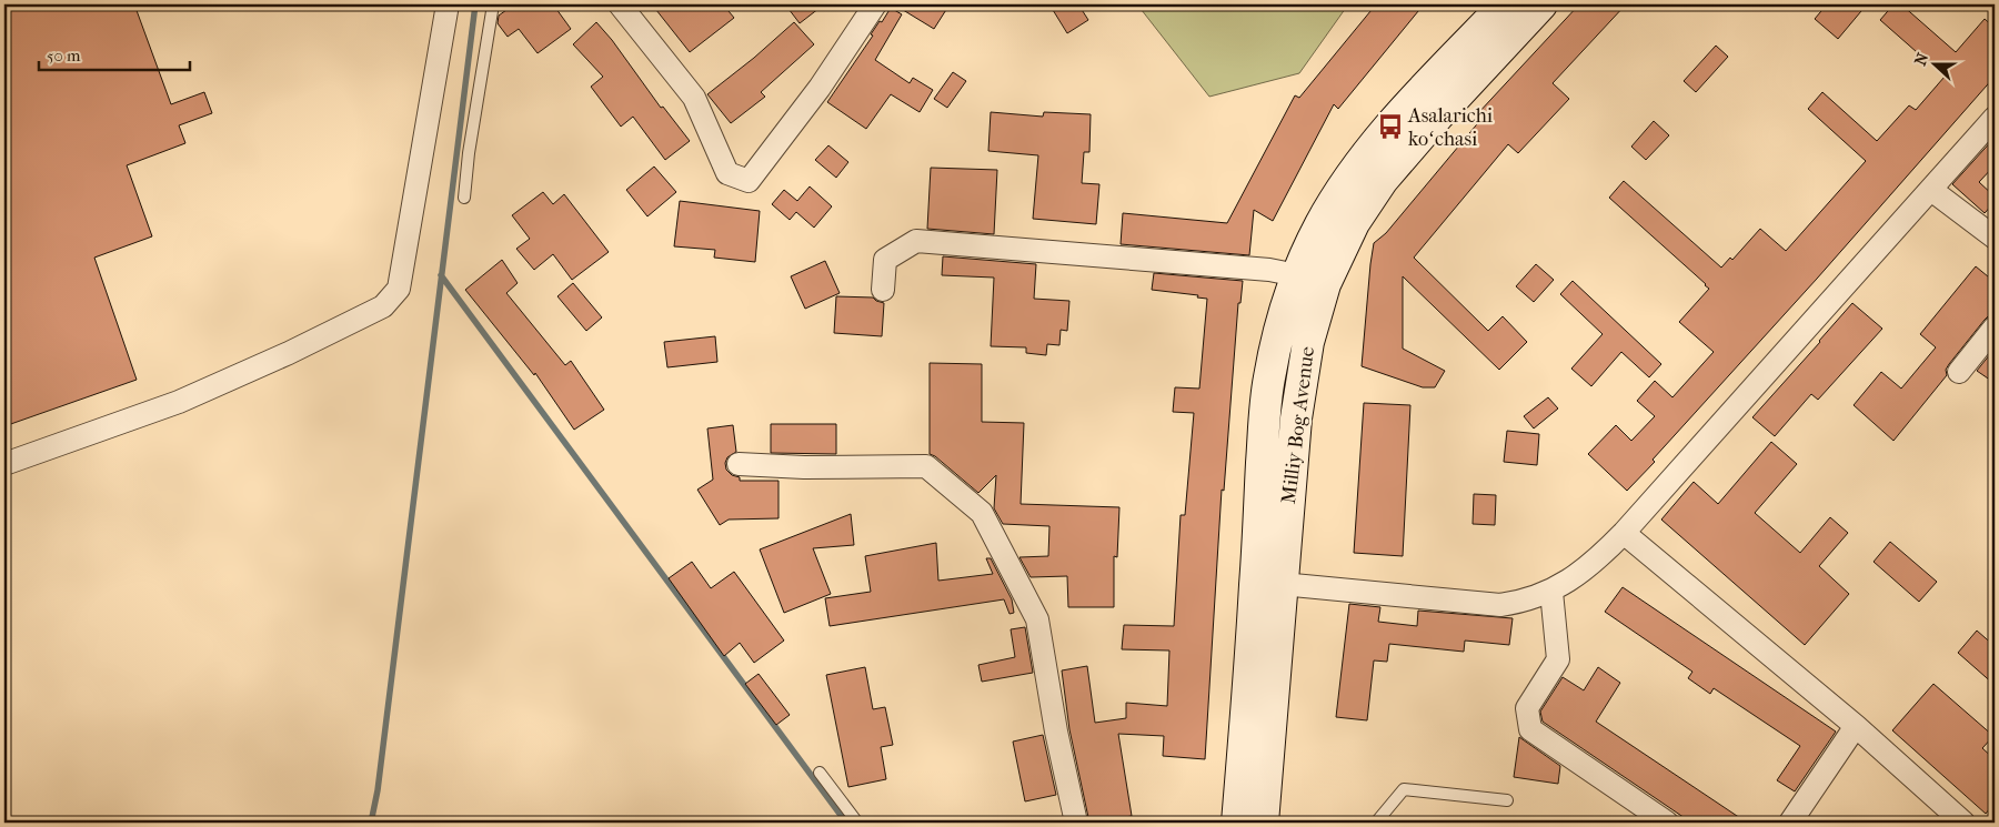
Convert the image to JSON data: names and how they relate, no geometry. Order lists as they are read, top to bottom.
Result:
{
  "streets": {
    "main road": ["Milliy Bog Avenue"]
  },
  "places": {
    "bus stop": ["Asalarichi koʻchasi"]
  },
  "scale_bar": "50 m",
  "north": "left"
}
